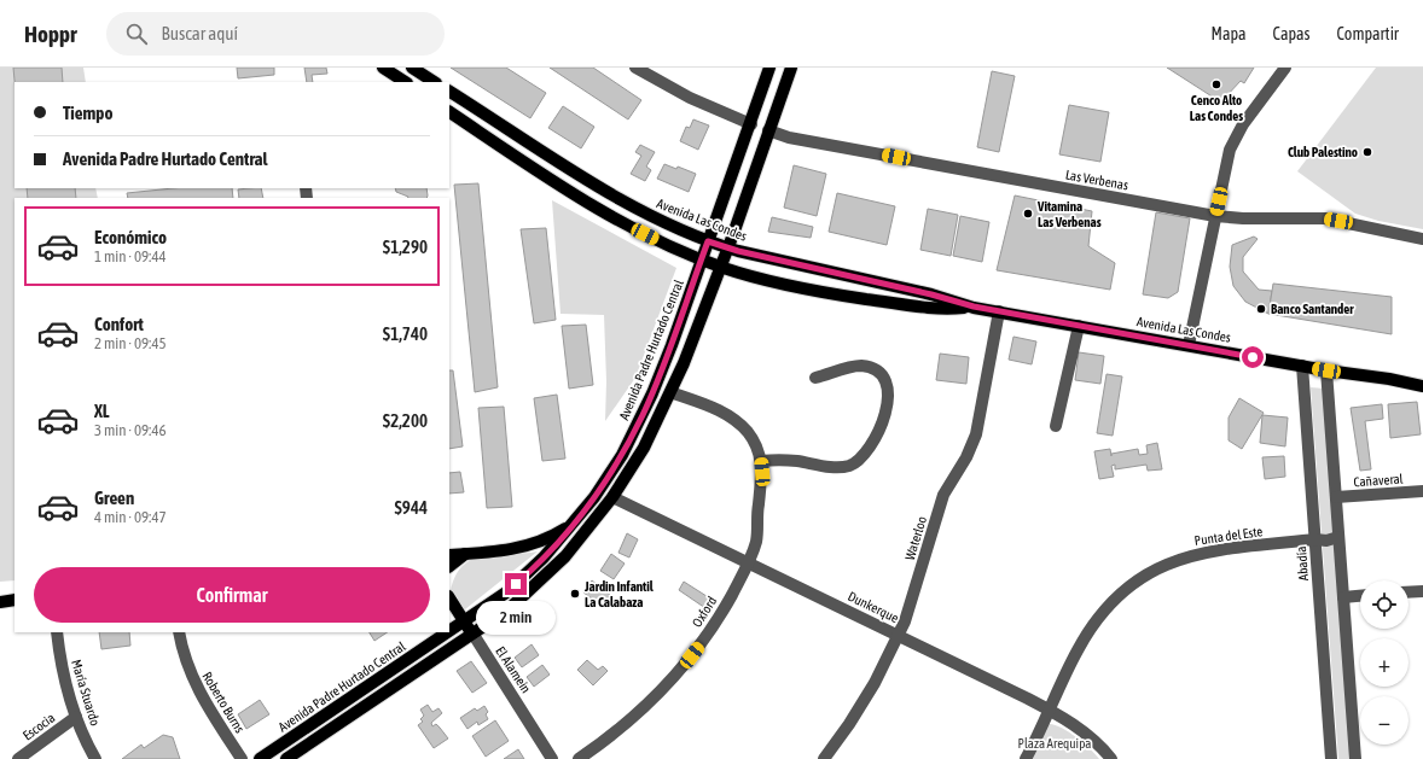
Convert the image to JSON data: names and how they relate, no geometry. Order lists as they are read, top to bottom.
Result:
{
  "streets": {
    "main road": ["Avenida Las Condes", "Avenida Padre Hurtado Central", "El Alamein"],
    "street": [
      "Las Verbenas",
      "Cañaveral",
      "Punta del Este",
      "Waterloo",
      "Abadía",
      "Dunkerque",
      "Oxford",
      "María Stuardo",
      "Roberto Burns",
      "Escocia"
    ]
  },
  "crossings": [
    ["Avenida Las Condes", "Avenida Padre Hurtado Central"],
    ["Avenida Las Condes", "Waterloo"],
    ["Avenida Las Condes", "Abadía"],
    ["Avenida Padre Hurtado Central", "El Alamein"],
    ["Punta del Este", "Abadía"],
    ["Punta del Este", "Dunkerque"],
    ["Waterloo", "Dunkerque"],
    ["Dunkerque", "Oxford"],
    ["María Stuardo", "Escocia"]
  ],
  "parks": ["Plaza Arequipa"],
  "places": [
    "Cenco Alto Las Condes",
    "Club Palestino",
    "Vitamina Las Verbenas",
    "Banco Santander",
    "Jardin Infantil La Calabaza"
  ],
  "page": {
    "header": "Hoppr",
    "search": "Buscar aquí",
    "nav": ["Mapa", "Capas", "Compartir"],
    "banner": ["Tiempo", "Avenida Padre Hurtado Central"],
    "list": [
      {
        "name": "Económico",
        "note": "1 min · 09:44",
        "value": "$1,290"
      },
      {
        "name": "Confort",
        "note": "2 min · 09:45",
        "value": "$1,740"
      },
      {
        "name": "XL",
        "note": "3 min · 09:46",
        "value": "$2,200"
      },
      {
        "name": "Green",
        "note": "4 min · 09:47",
        "value": "$944"
      }
    ],
    "buttons": "Confirmar",
    "map_buttons": ["+", "−"],
    "bubble": "2 min"
  }
}
